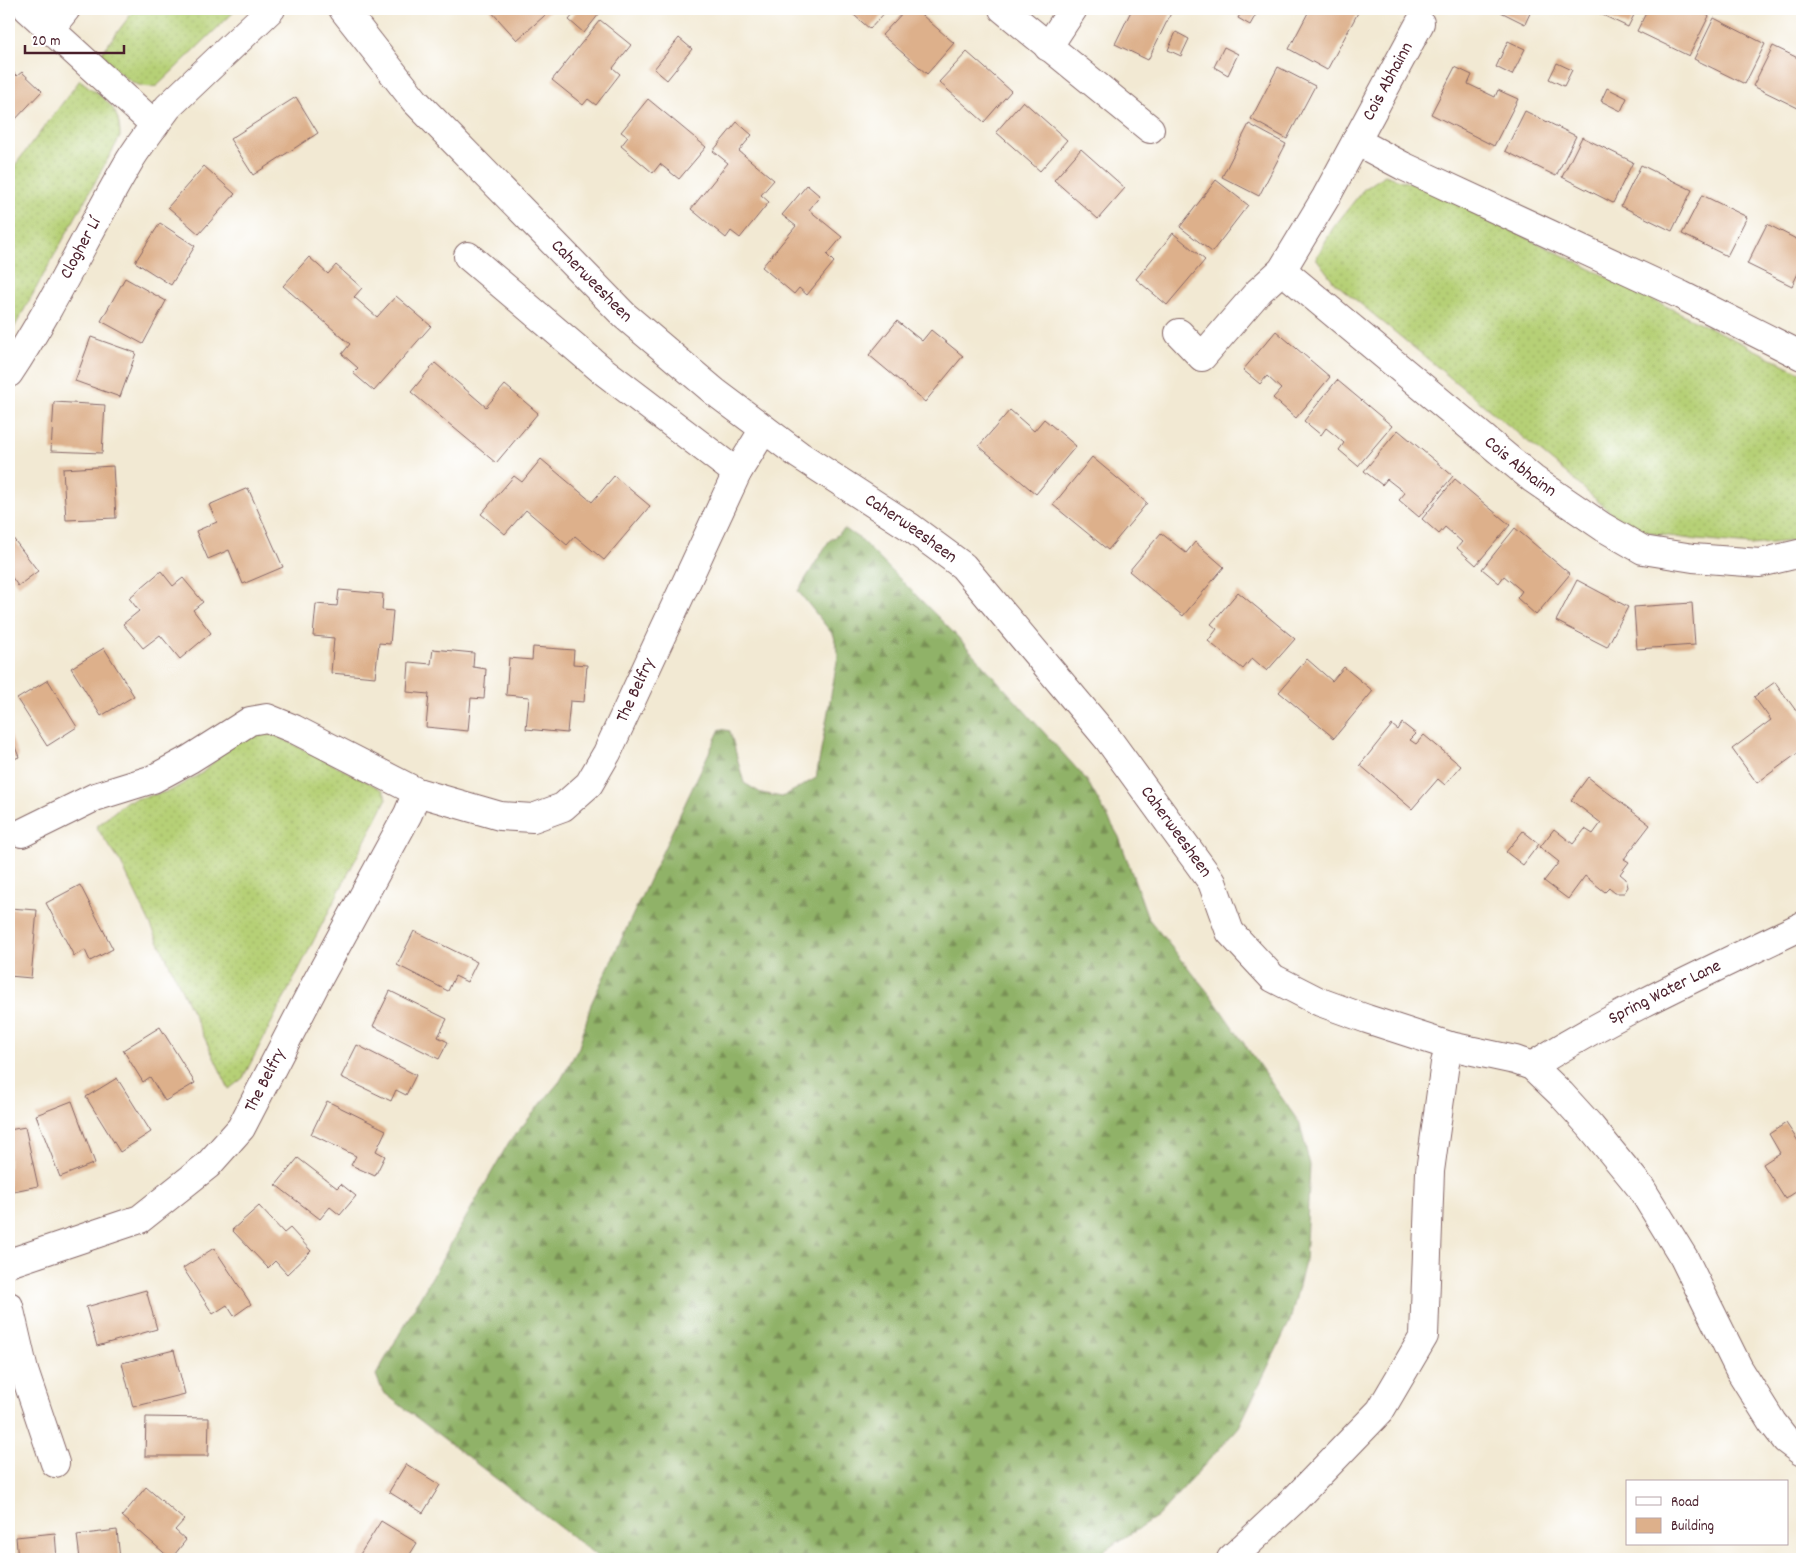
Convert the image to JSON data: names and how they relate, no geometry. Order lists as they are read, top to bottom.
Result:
{
  "streets": {
    "street": [
      "Cois Abhainn",
      "Clogher Lí",
      "Caherweesheen",
      "The Belfry",
      "Spring Water Lane"
    ]
  },
  "crossings": [
    ["Caherweesheen", "The Belfry"],
    ["Caherweesheen", "Spring Water Lane"]
  ],
  "legend": ["Road", "Building"],
  "scale_bar": "20 m"
}
